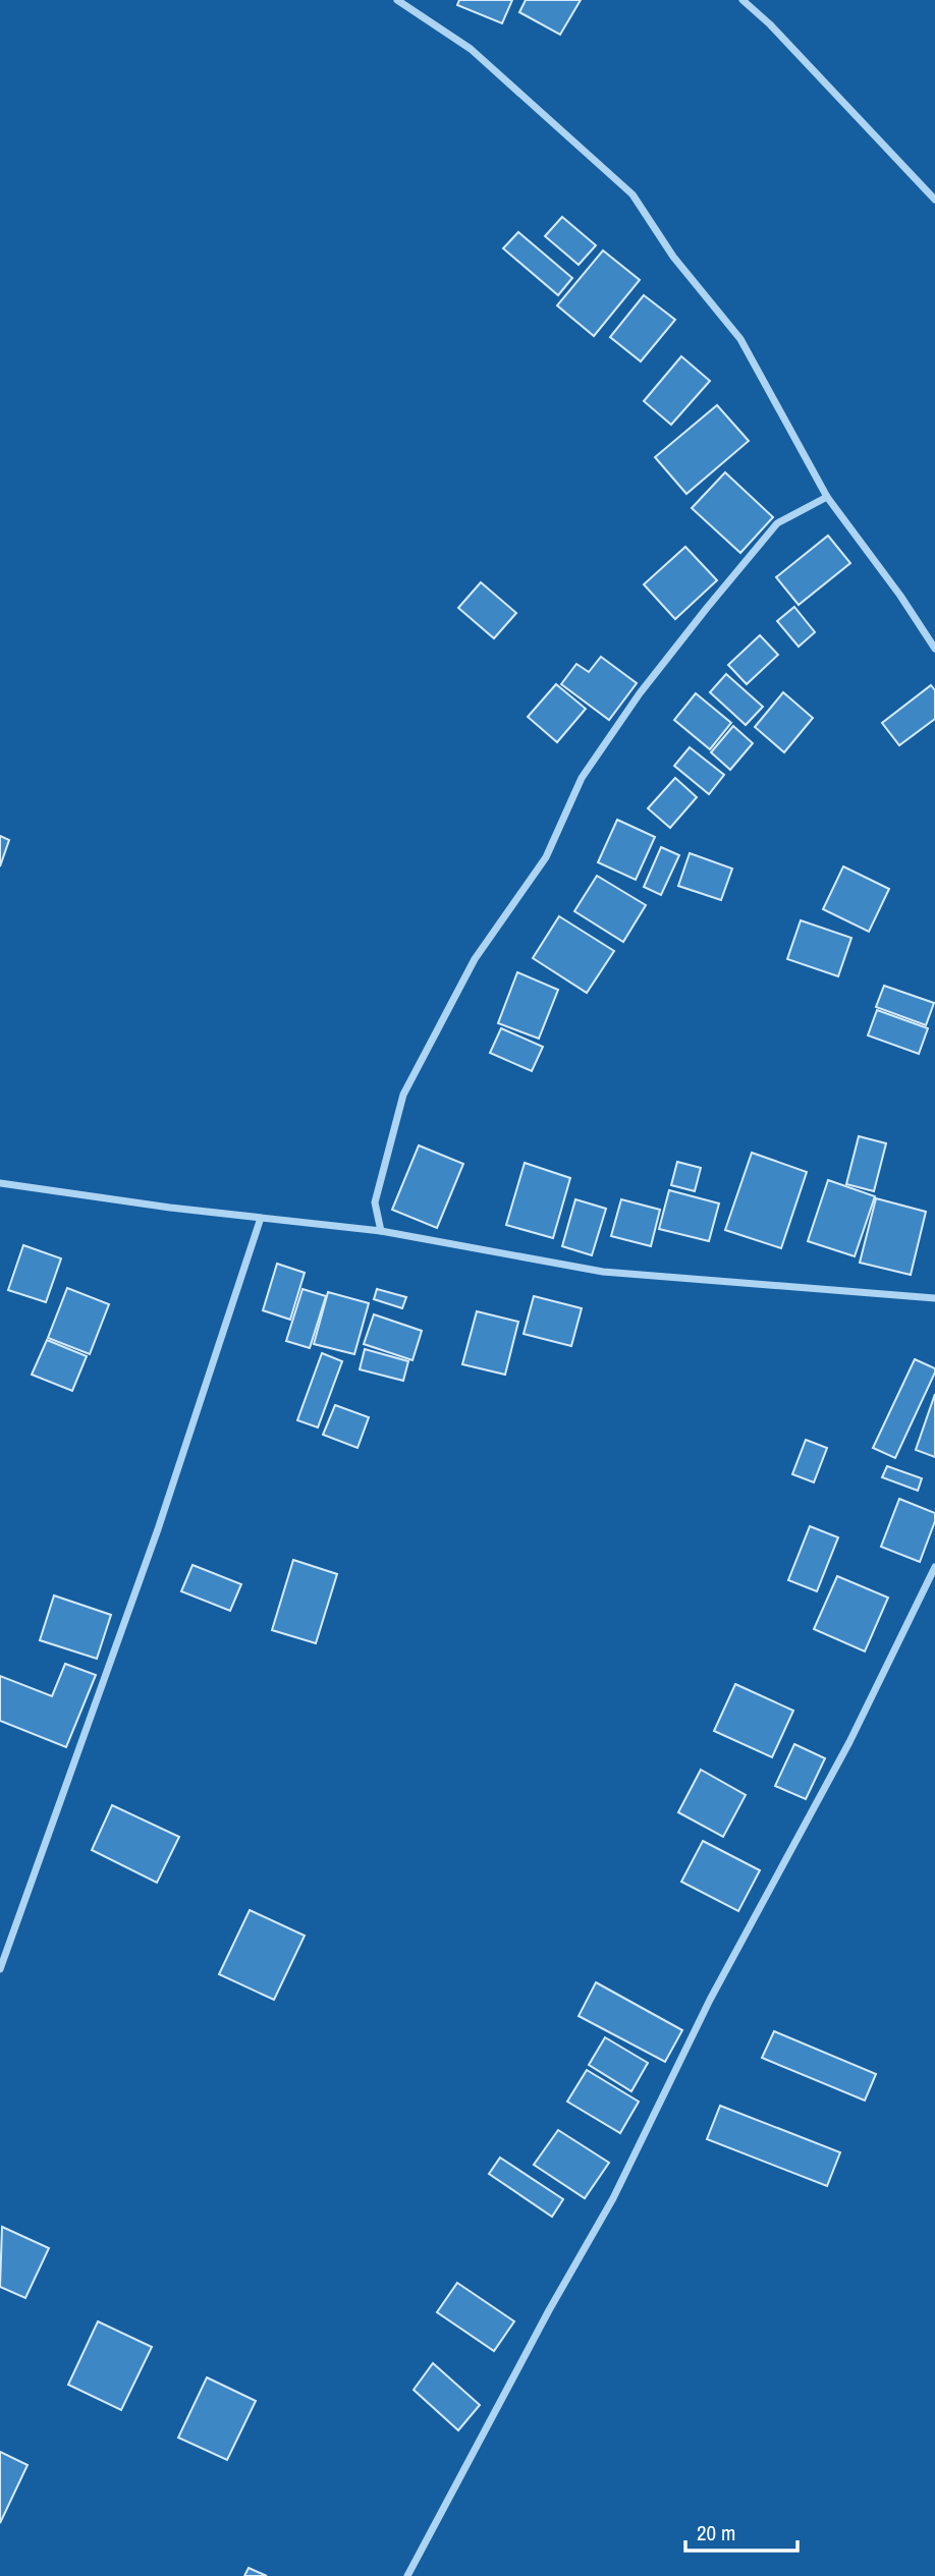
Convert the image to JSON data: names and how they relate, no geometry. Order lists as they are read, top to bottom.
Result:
{
  "scale_bar": "20 m"
}
